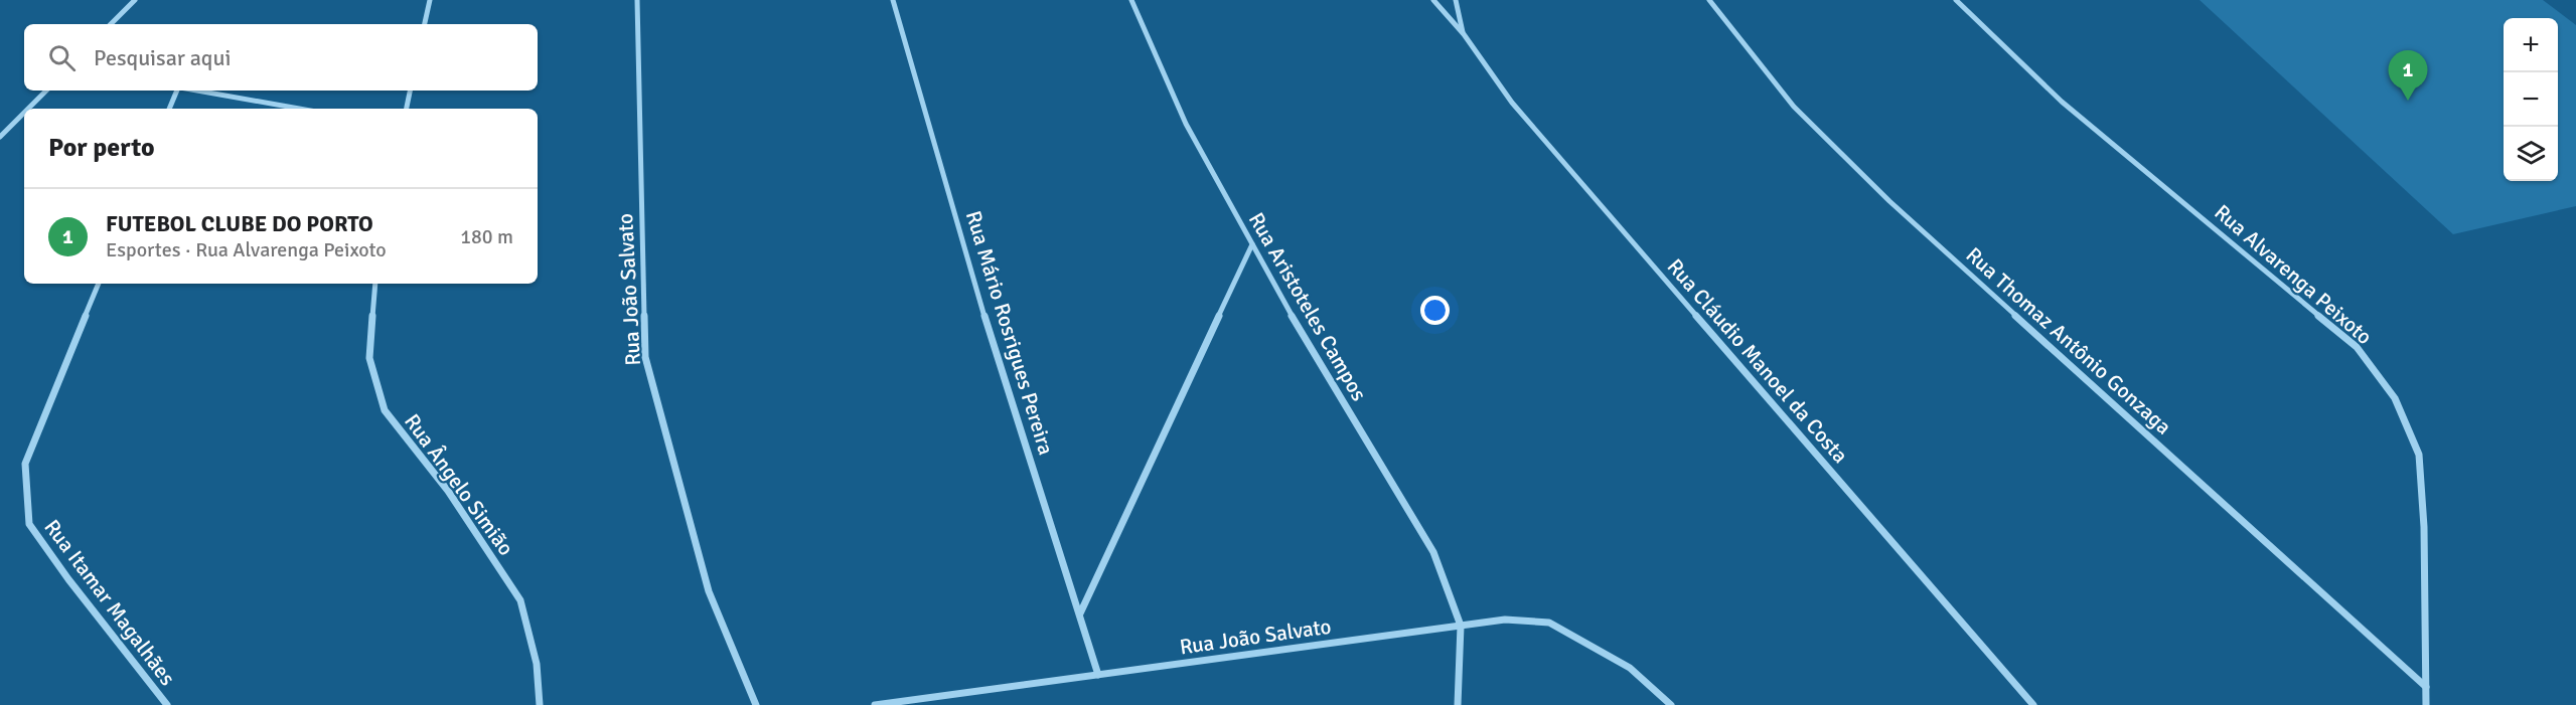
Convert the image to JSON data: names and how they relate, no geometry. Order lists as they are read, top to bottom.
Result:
{
  "streets": {
    "street": [
      "Rua Alvarenga Peixoto",
      "Rua João Salvato",
      "Rua Aristoteles Campos",
      "Rua Mário Rosrigues Pereira",
      "Rua Thomaz Antônio Gonzaga",
      "Rua Cláudio Manoel da Costa",
      "Rua Ângelo Simião",
      "Rua Itamar Magalhães"
    ]
  },
  "crossings": [
    ["Rua Alvarenga Peixoto", "Rua Thomaz Antônio Gonzaga"],
    ["Rua João Salvato", "Rua Aristoteles Campos"],
    ["Rua João Salvato", "Rua Mário Rosrigues Pereira"]
  ],
  "page": {
    "map_buttons": ["+", "−"],
    "search": "Pesquisar aqui",
    "pins": "1",
    "heading": "Por perto",
    "list": [
      {
        "mark": "1",
        "name": "FUTEBOL CLUBE DO PORTO",
        "note": "Esportes · Rua Alvarenga Peixoto",
        "value": "180 m"
      }
    ]
  }
}
